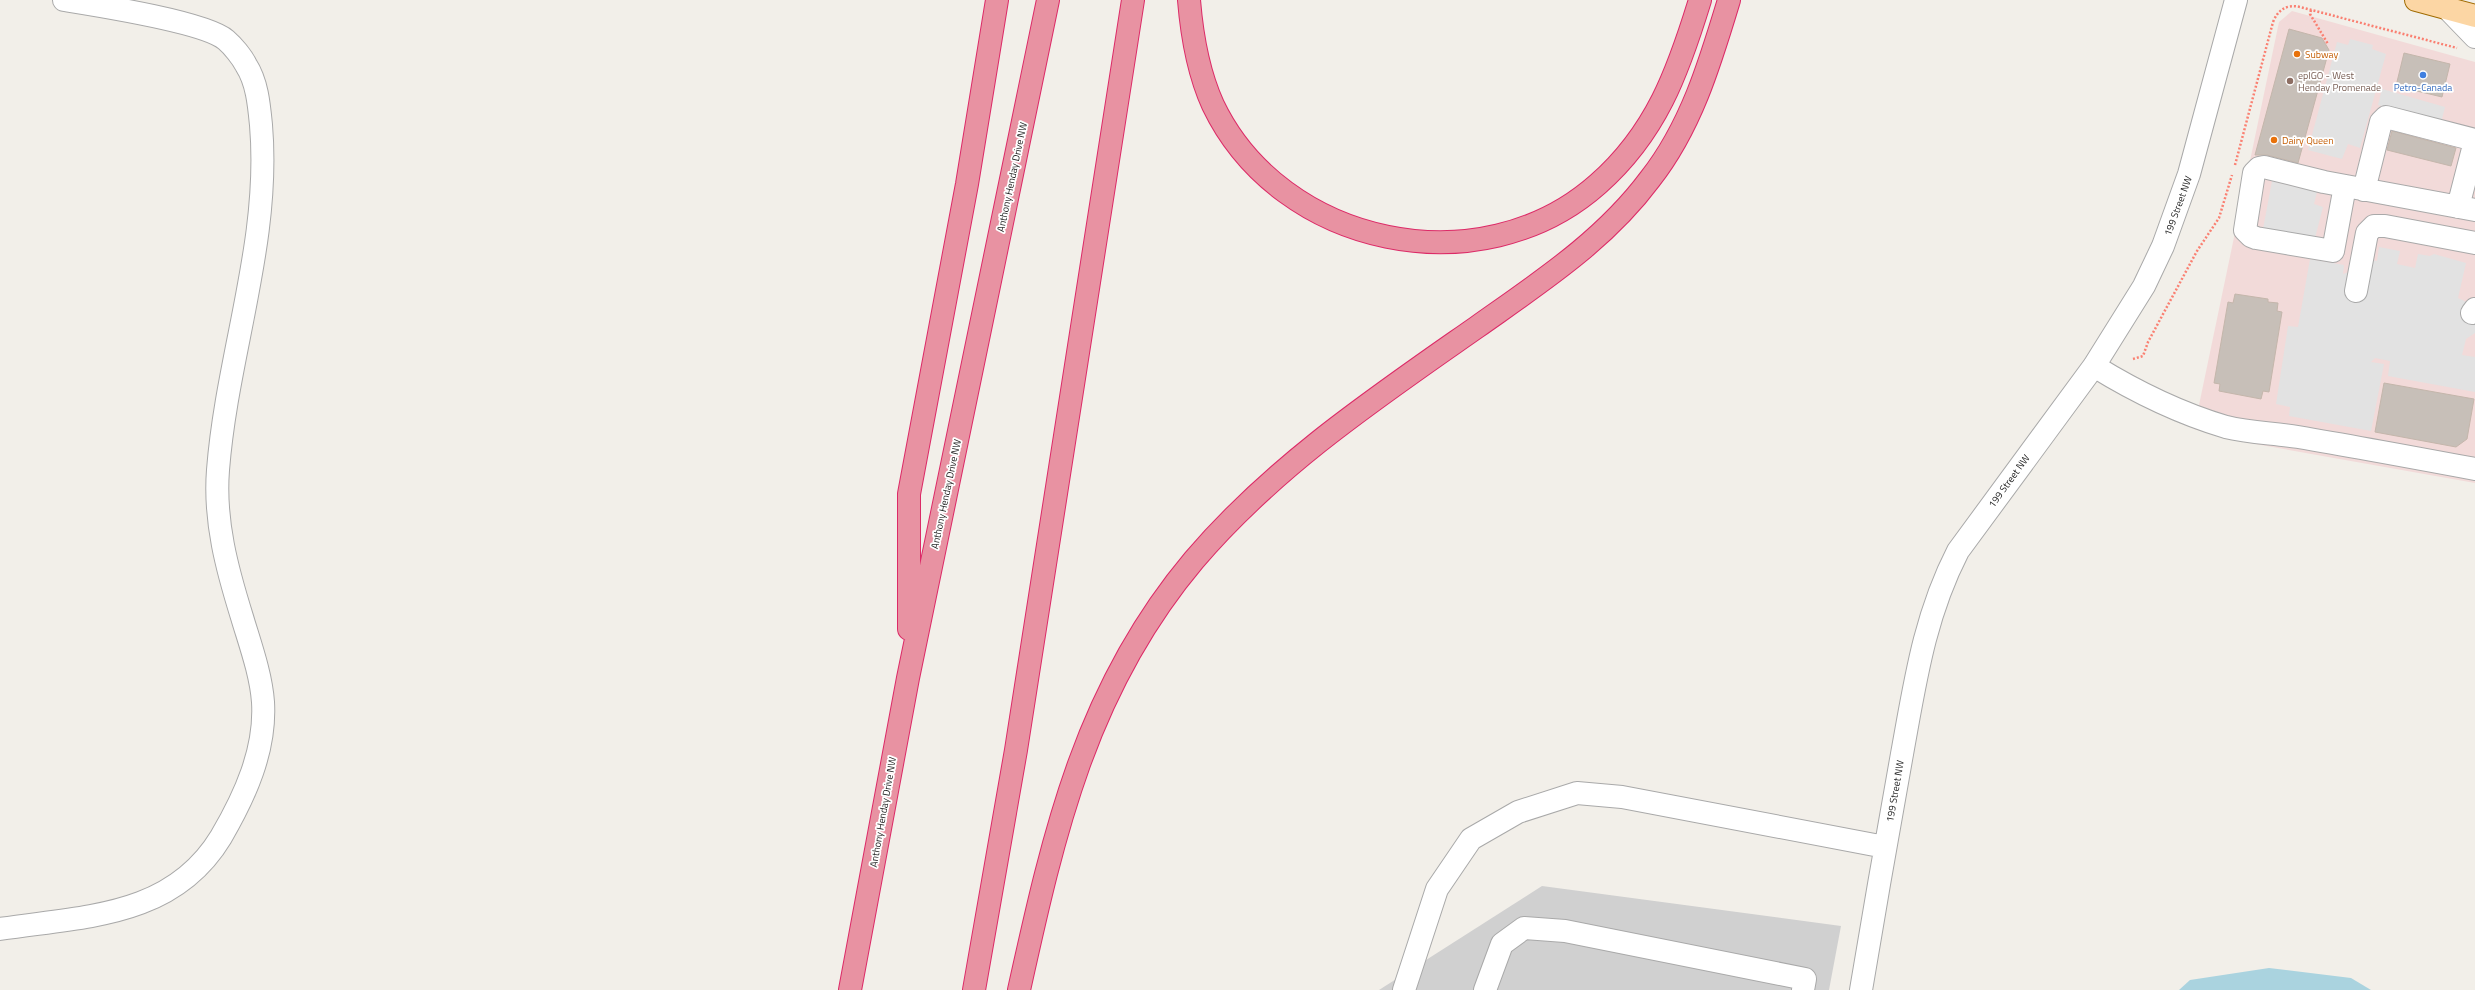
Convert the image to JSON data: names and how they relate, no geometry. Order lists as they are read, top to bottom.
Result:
{
  "streets": {
    "highway": ["Anthony Henday Drive NW"],
    "street": ["199 Street NW"]
  },
  "places": [
    "Subway",
    "Petro-Canada",
    "eplGO - West Henday Promenade",
    "Dairy Queen"
  ]
}
